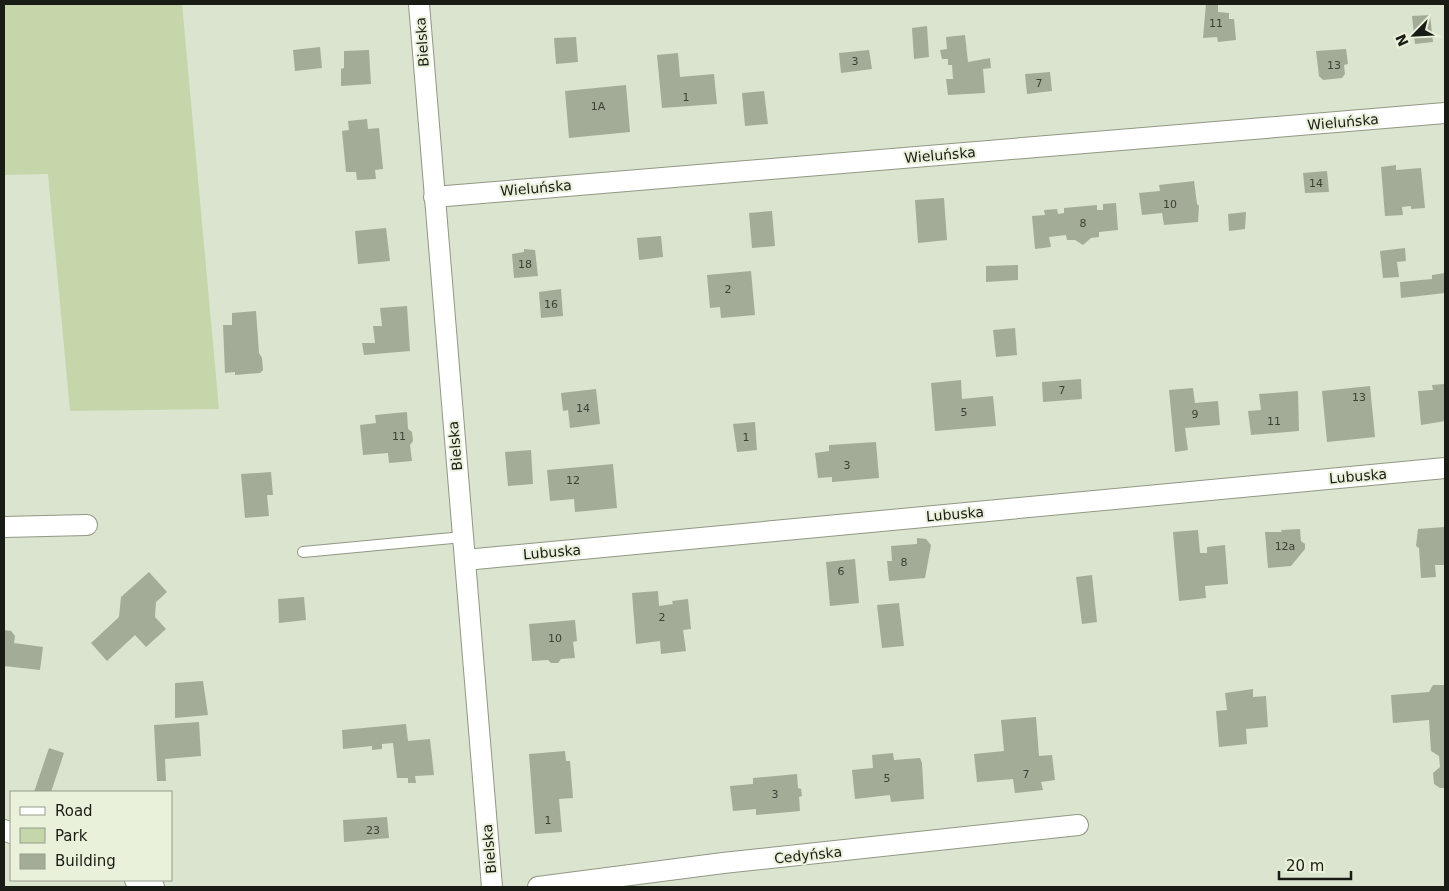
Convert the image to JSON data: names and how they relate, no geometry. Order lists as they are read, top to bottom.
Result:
{
  "streets": {
    "street": [
      "Bielska",
      "Wieluńska",
      "Lubuska",
      "Cedyńska"
    ]
  },
  "crossings": [
    ["Bielska", "Wieluńska"],
    ["Bielska", "Lubuska"]
  ],
  "house_numbers": [
    "11",
    "3",
    "13",
    "7",
    "1",
    "1A",
    "14",
    "10",
    "8",
    "18",
    "2",
    "16",
    "7",
    "13",
    "14",
    "5",
    "9",
    "11",
    "11",
    "1",
    "3",
    "12",
    "12a",
    "8",
    "6",
    "2",
    "10",
    "7",
    "5",
    "3",
    "1",
    "23"
  ],
  "legend": ["Road", "Park", "Building"],
  "scale_bar": "20 m",
  "north": "bottom left"
}
